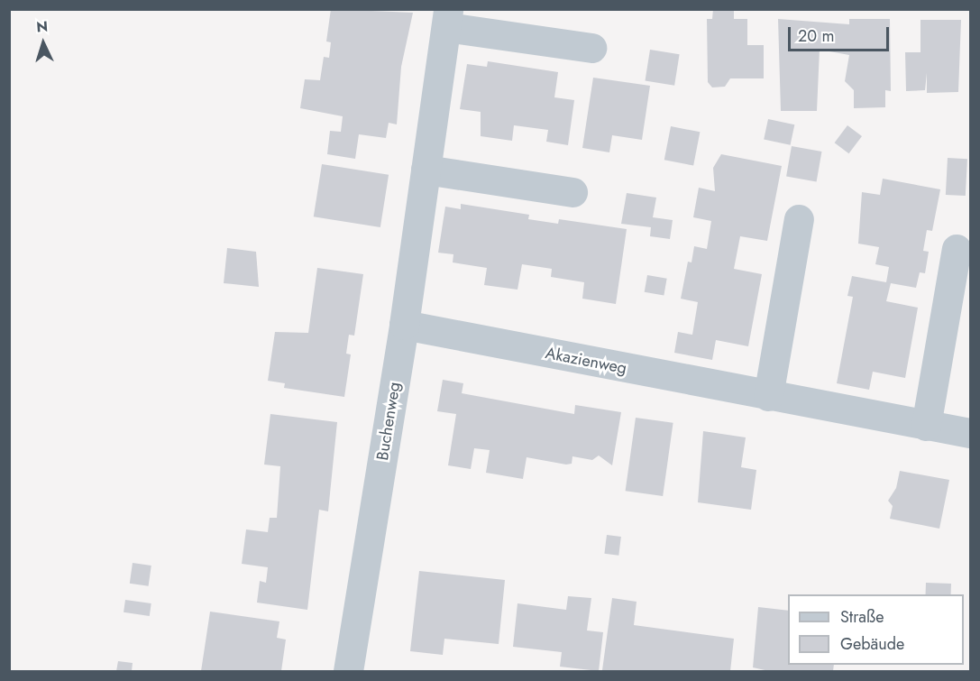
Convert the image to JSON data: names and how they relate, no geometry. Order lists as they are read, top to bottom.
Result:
{
  "streets": {
    "street": ["Akazienweg", "Buchenweg"]
  },
  "crossings": [
    ["Akazienweg", "Buchenweg"]
  ],
  "legend": ["Straße", "Gebäude"],
  "scale_bar": "20 m",
  "north": "top"
}
